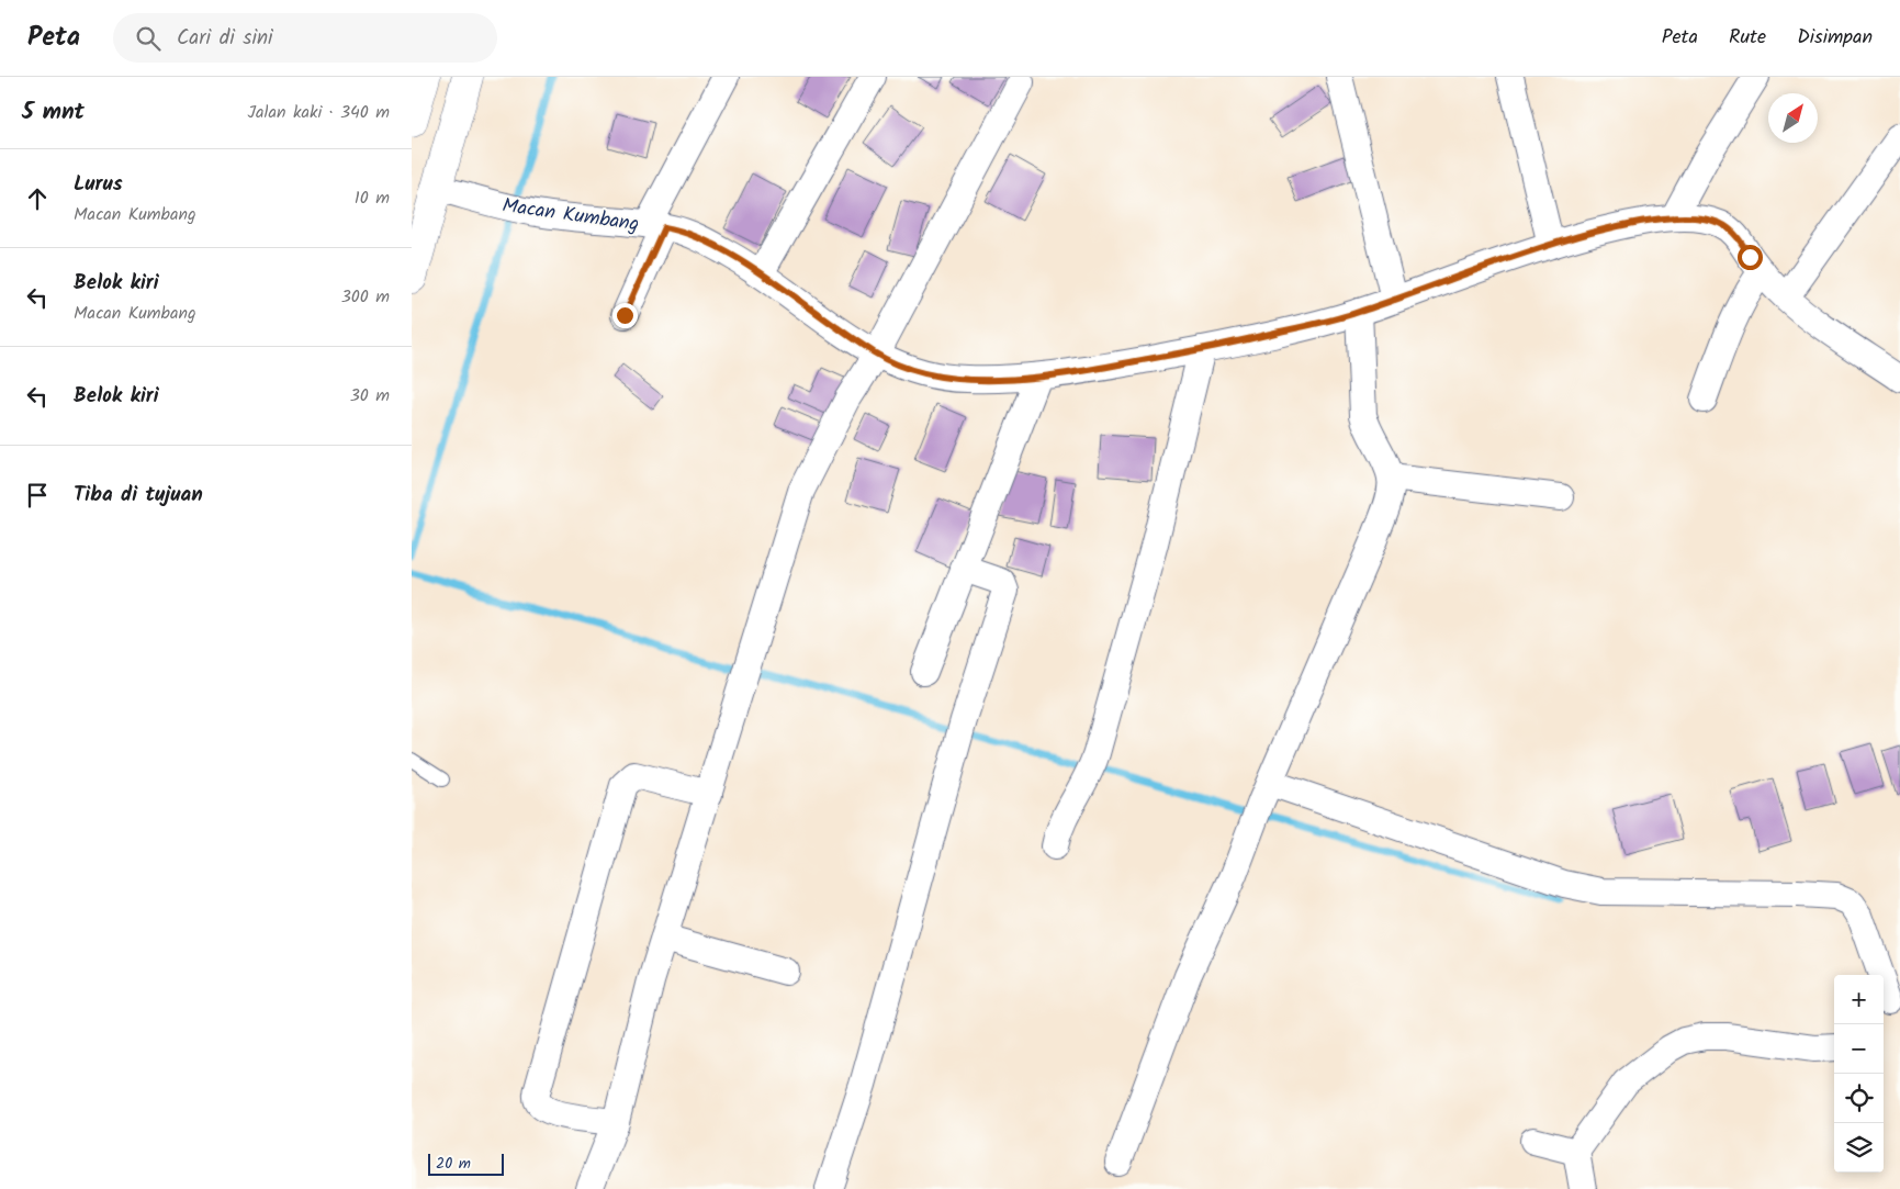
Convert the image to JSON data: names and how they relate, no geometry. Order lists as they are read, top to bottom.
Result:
{
  "streets": {
    "street": ["Macan Kumbang"]
  },
  "scale_bar": "20 m",
  "north": "top right",
  "page": {
    "header": "Peta",
    "search": "Cari di sini",
    "nav": ["Peta", "Rute", "Disimpan"],
    "heading": ["5 mnt", "Jalan kaki · 340 m"],
    "list": [
      ["Lurus", "Macan Kumbang", "10 m"],
      ["Belok kiri", "Macan Kumbang", "300 m"],
      ["Belok kiri", "30 m"],
      "Tiba di tujuan"
    ],
    "map_buttons": ["+", "−"],
    "scale": "20 m"
  }
}
